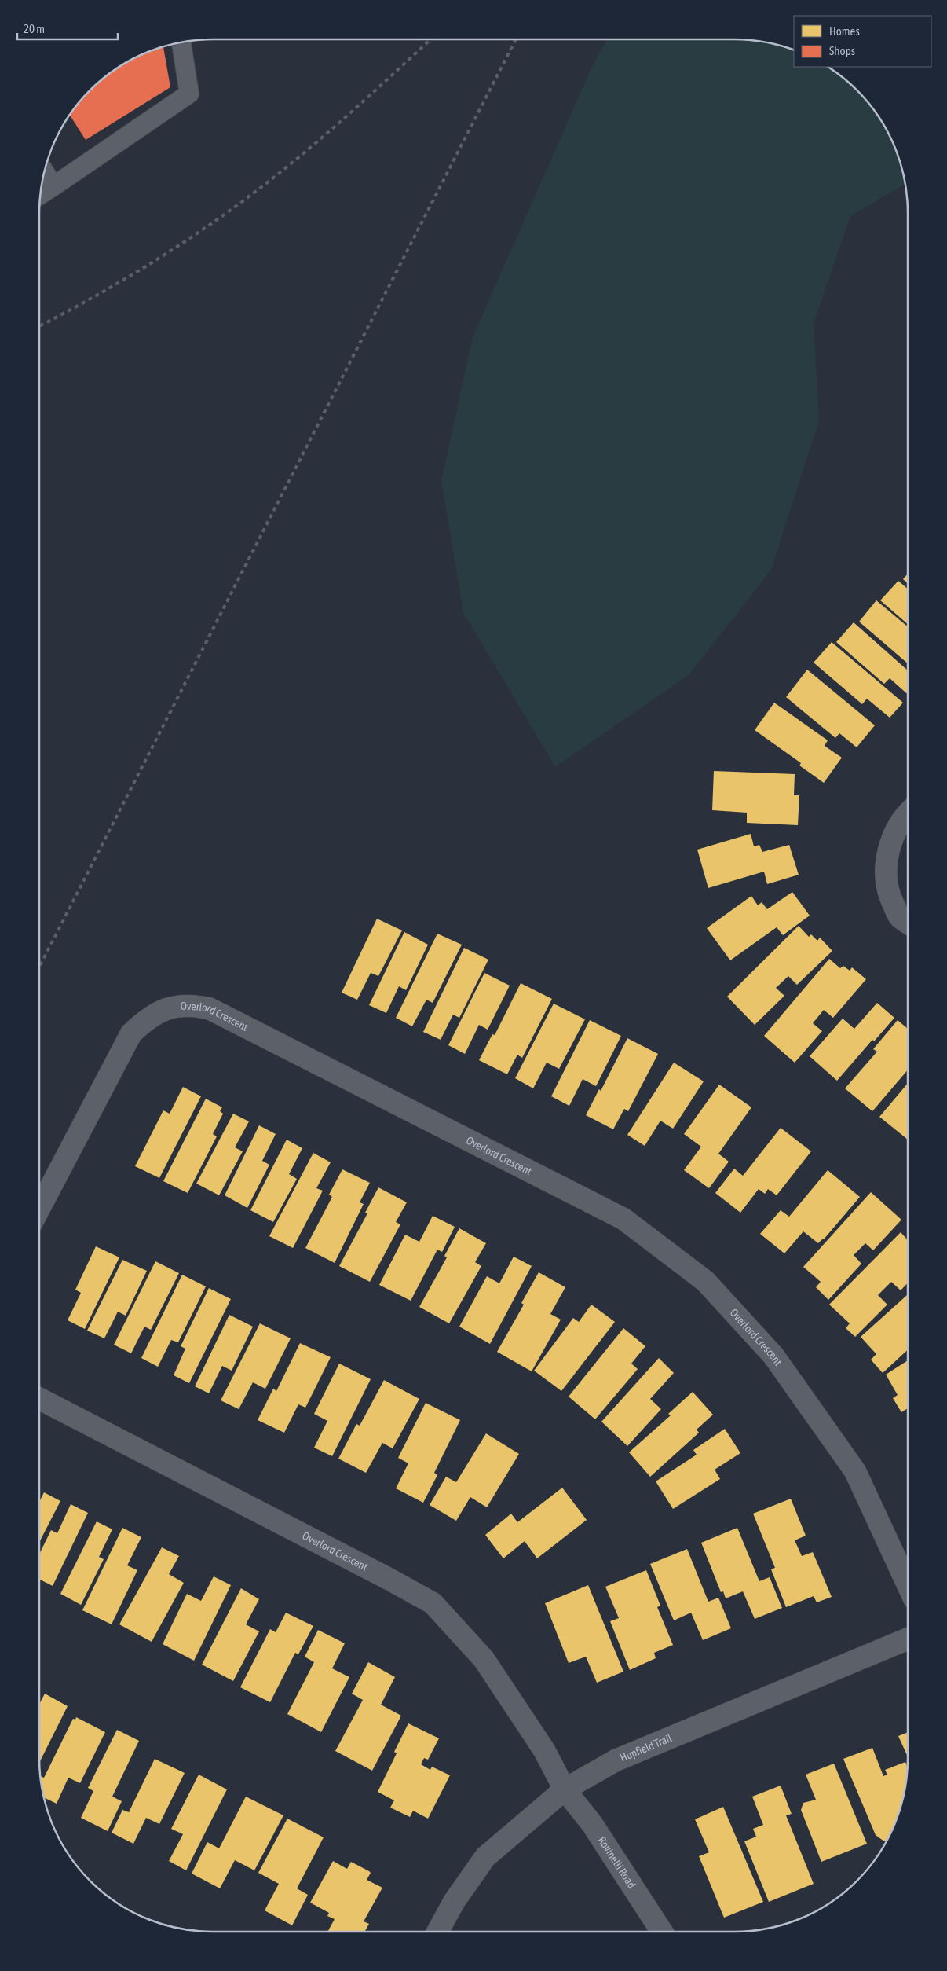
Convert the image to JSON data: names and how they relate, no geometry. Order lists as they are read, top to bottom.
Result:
{
  "streets": {
    "street": ["Overlord Crescent", "Hupfield Trail", "Rovinelli Road"]
  },
  "crossings": [
    ["Overlord Crescent", "Hupfield Trail"],
    ["Overlord Crescent", "Rovinelli Road"],
    ["Hupfield Trail", "Rovinelli Road"]
  ],
  "legend": ["Homes", "Shops"],
  "scale_bar": "20 m"
}
